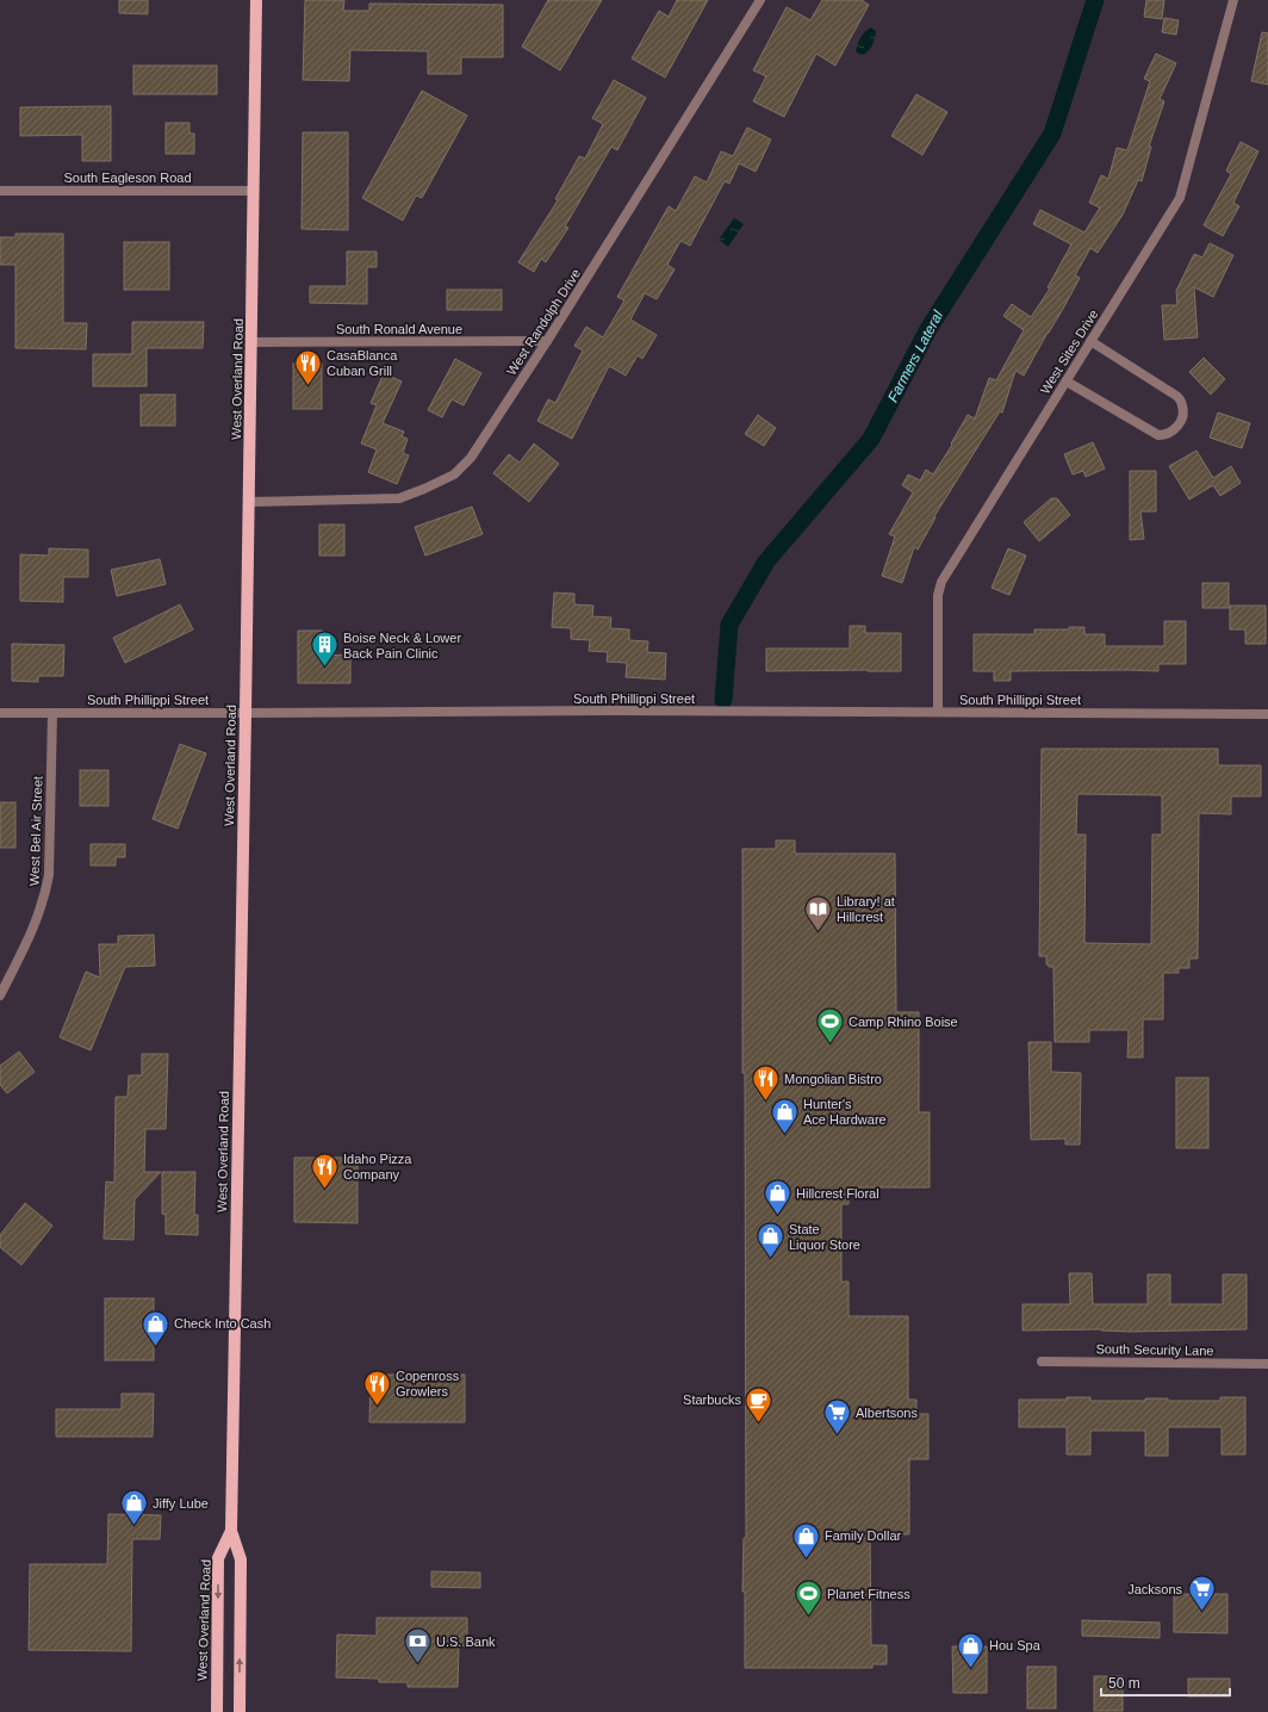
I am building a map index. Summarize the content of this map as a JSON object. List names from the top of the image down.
{
  "streets": {
    "main road": ["West Overland Road"],
    "street": [
      "South Eagleson Road",
      "West Randolph Drive",
      "South Ronald Avenue",
      "West Sites Drive",
      "South Phillippi Street",
      "West Bel Air Street",
      "South Security Lane"
    ]
  },
  "crossings": [
    ["South Eagleson Road", "West Overland Road"],
    ["West Randolph Drive", "South Ronald Avenue"],
    ["West Randolph Drive", "West Overland Road"],
    ["South Ronald Avenue", "West Overland Road"],
    ["West Sites Drive", "South Phillippi Street"],
    ["West Overland Road", "South Phillippi Street"],
    ["South Phillippi Street", "West Bel Air Street"]
  ],
  "water": ["Farmers Lateral"],
  "places": {
    "restaurant": [
      "CasaBlanca Cuban Grill",
      "Mongolian Bistro",
      "Idaho Pizza Company",
      "Copenross Growlers"
    ],
    "building": ["Boise Neck & Lower Back Pain Clinic"],
    "library": ["Library! at Hillcrest"],
    "sports": ["Camp Rhino Boise", "Planet Fitness"],
    "shop": [
      "Hunter's Ace Hardware",
      "Hillcrest Floral",
      "State Liquor Store",
      "Check Into Cash",
      "Jiffy Lube",
      "Family Dollar",
      "Hou Spa"
    ],
    "cafe": ["Starbucks"],
    "supermarket": ["Albertsons", "Jacksons"],
    "bank": ["U.S. Bank"]
  },
  "scale_bar": "50 m"
}
